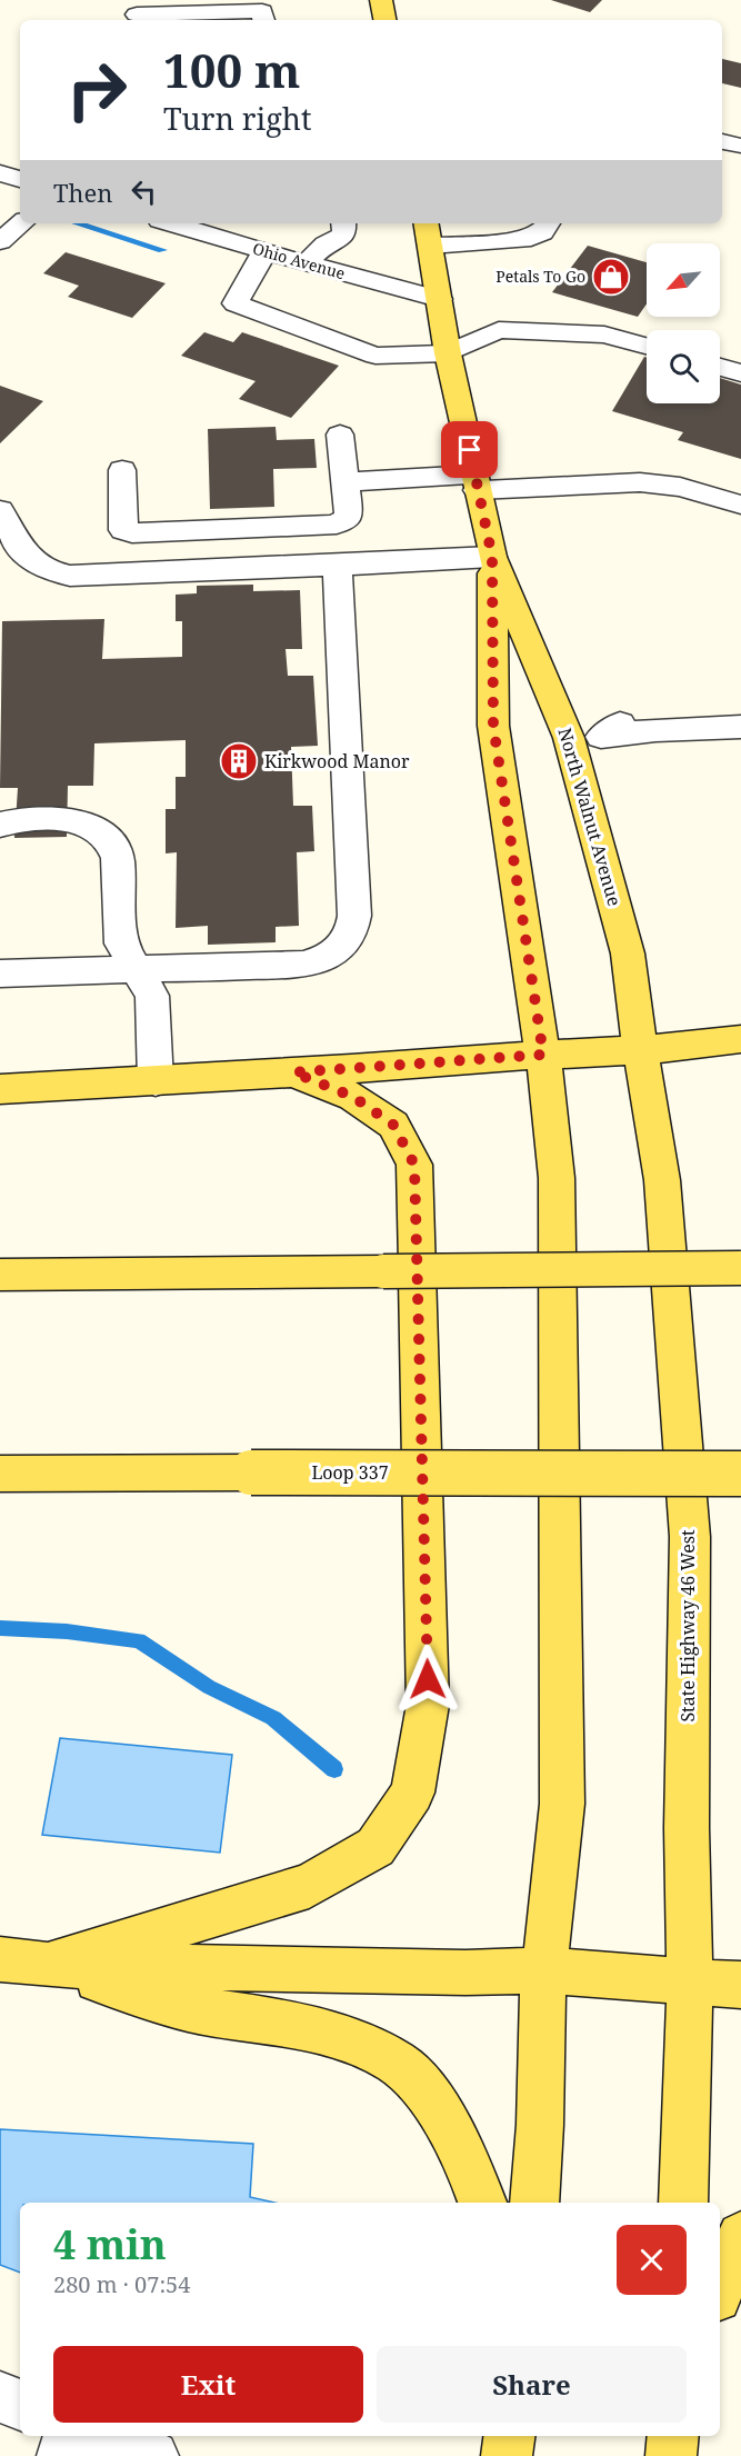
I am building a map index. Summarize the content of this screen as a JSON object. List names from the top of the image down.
{
  "streets": {
    "main road": ["North Walnut Avenue", "Loop 337", "State Highway 46 West"],
    "street": ["Ohio Avenue"]
  },
  "crossings": [
    ["Ohio Avenue", "North Walnut Avenue"],
    ["North Walnut Avenue", "State Highway 46 West"]
  ],
  "places": {
    "shop": ["Petals To Go"],
    "building": ["Kirkwood Manor"]
  },
  "north": "bottom left",
  "page": {
    "turn": ["100 m", "Turn right"],
    "then": "Then",
    "heading": ["4 min", "280 m · 07:54"],
    "buttons": ["Exit", "Share"]
  }
}
